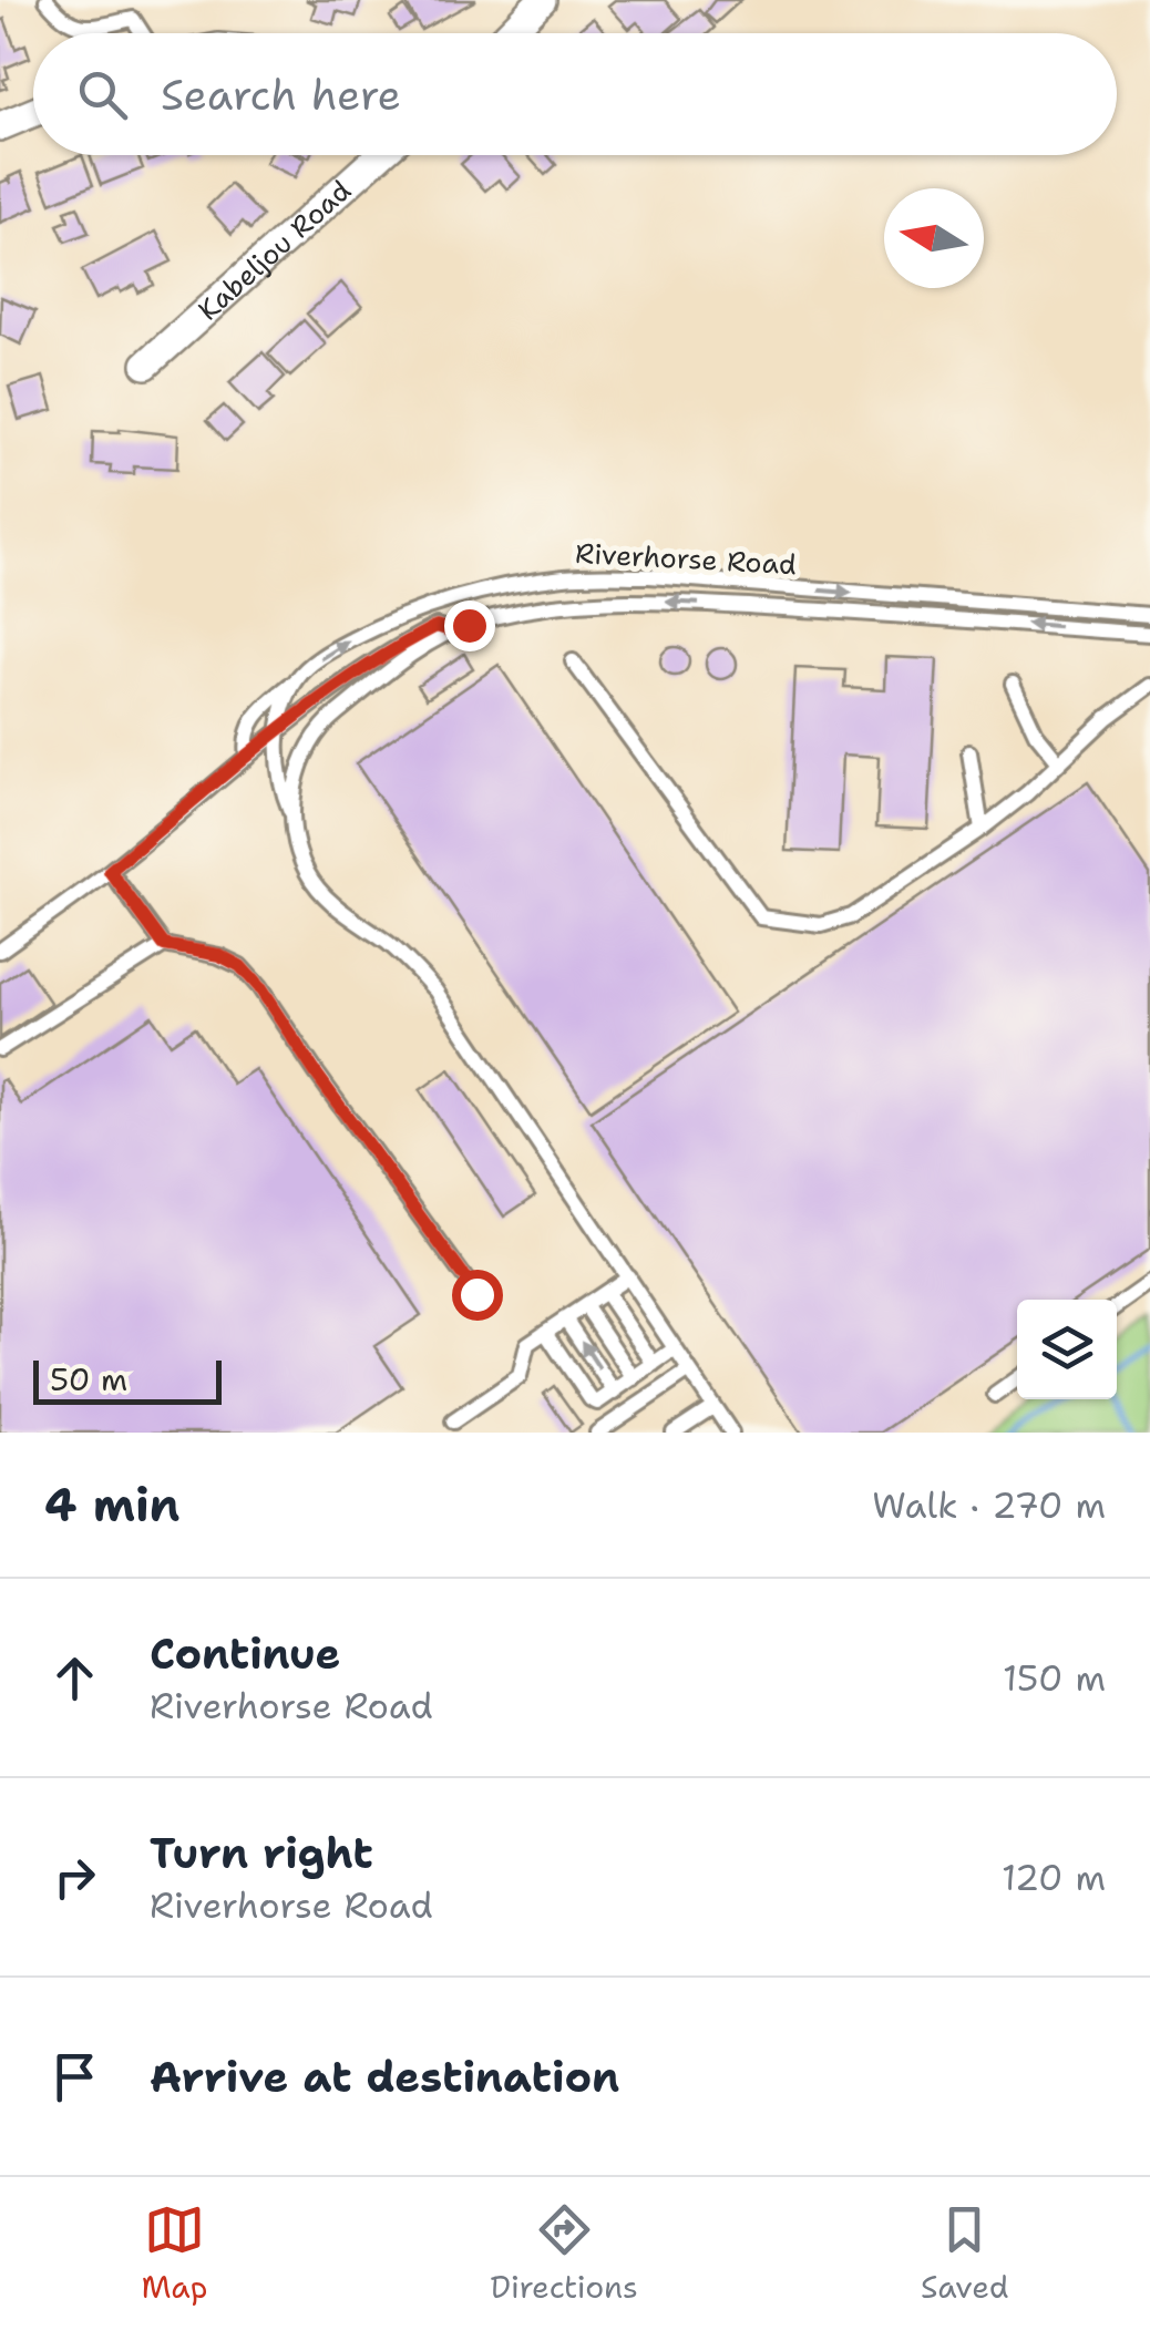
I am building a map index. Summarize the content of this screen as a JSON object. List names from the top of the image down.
{
  "streets": {
    "street": ["Kabeljou Road"],
    "lane": ["Riverhorse Road"]
  },
  "scale_bar": "50 m",
  "north": "left",
  "page": {
    "search": "Search here",
    "scale": "50 m",
    "heading": ["4 min", "Walk · 270 m"],
    "list": [
      ["Continue", "Riverhorse Road", "150 m"],
      ["Turn right", "Riverhorse Road", "120 m"],
      "Arrive at destination"
    ],
    "nav": ["Map", "Directions", "Saved"]
  }
}
